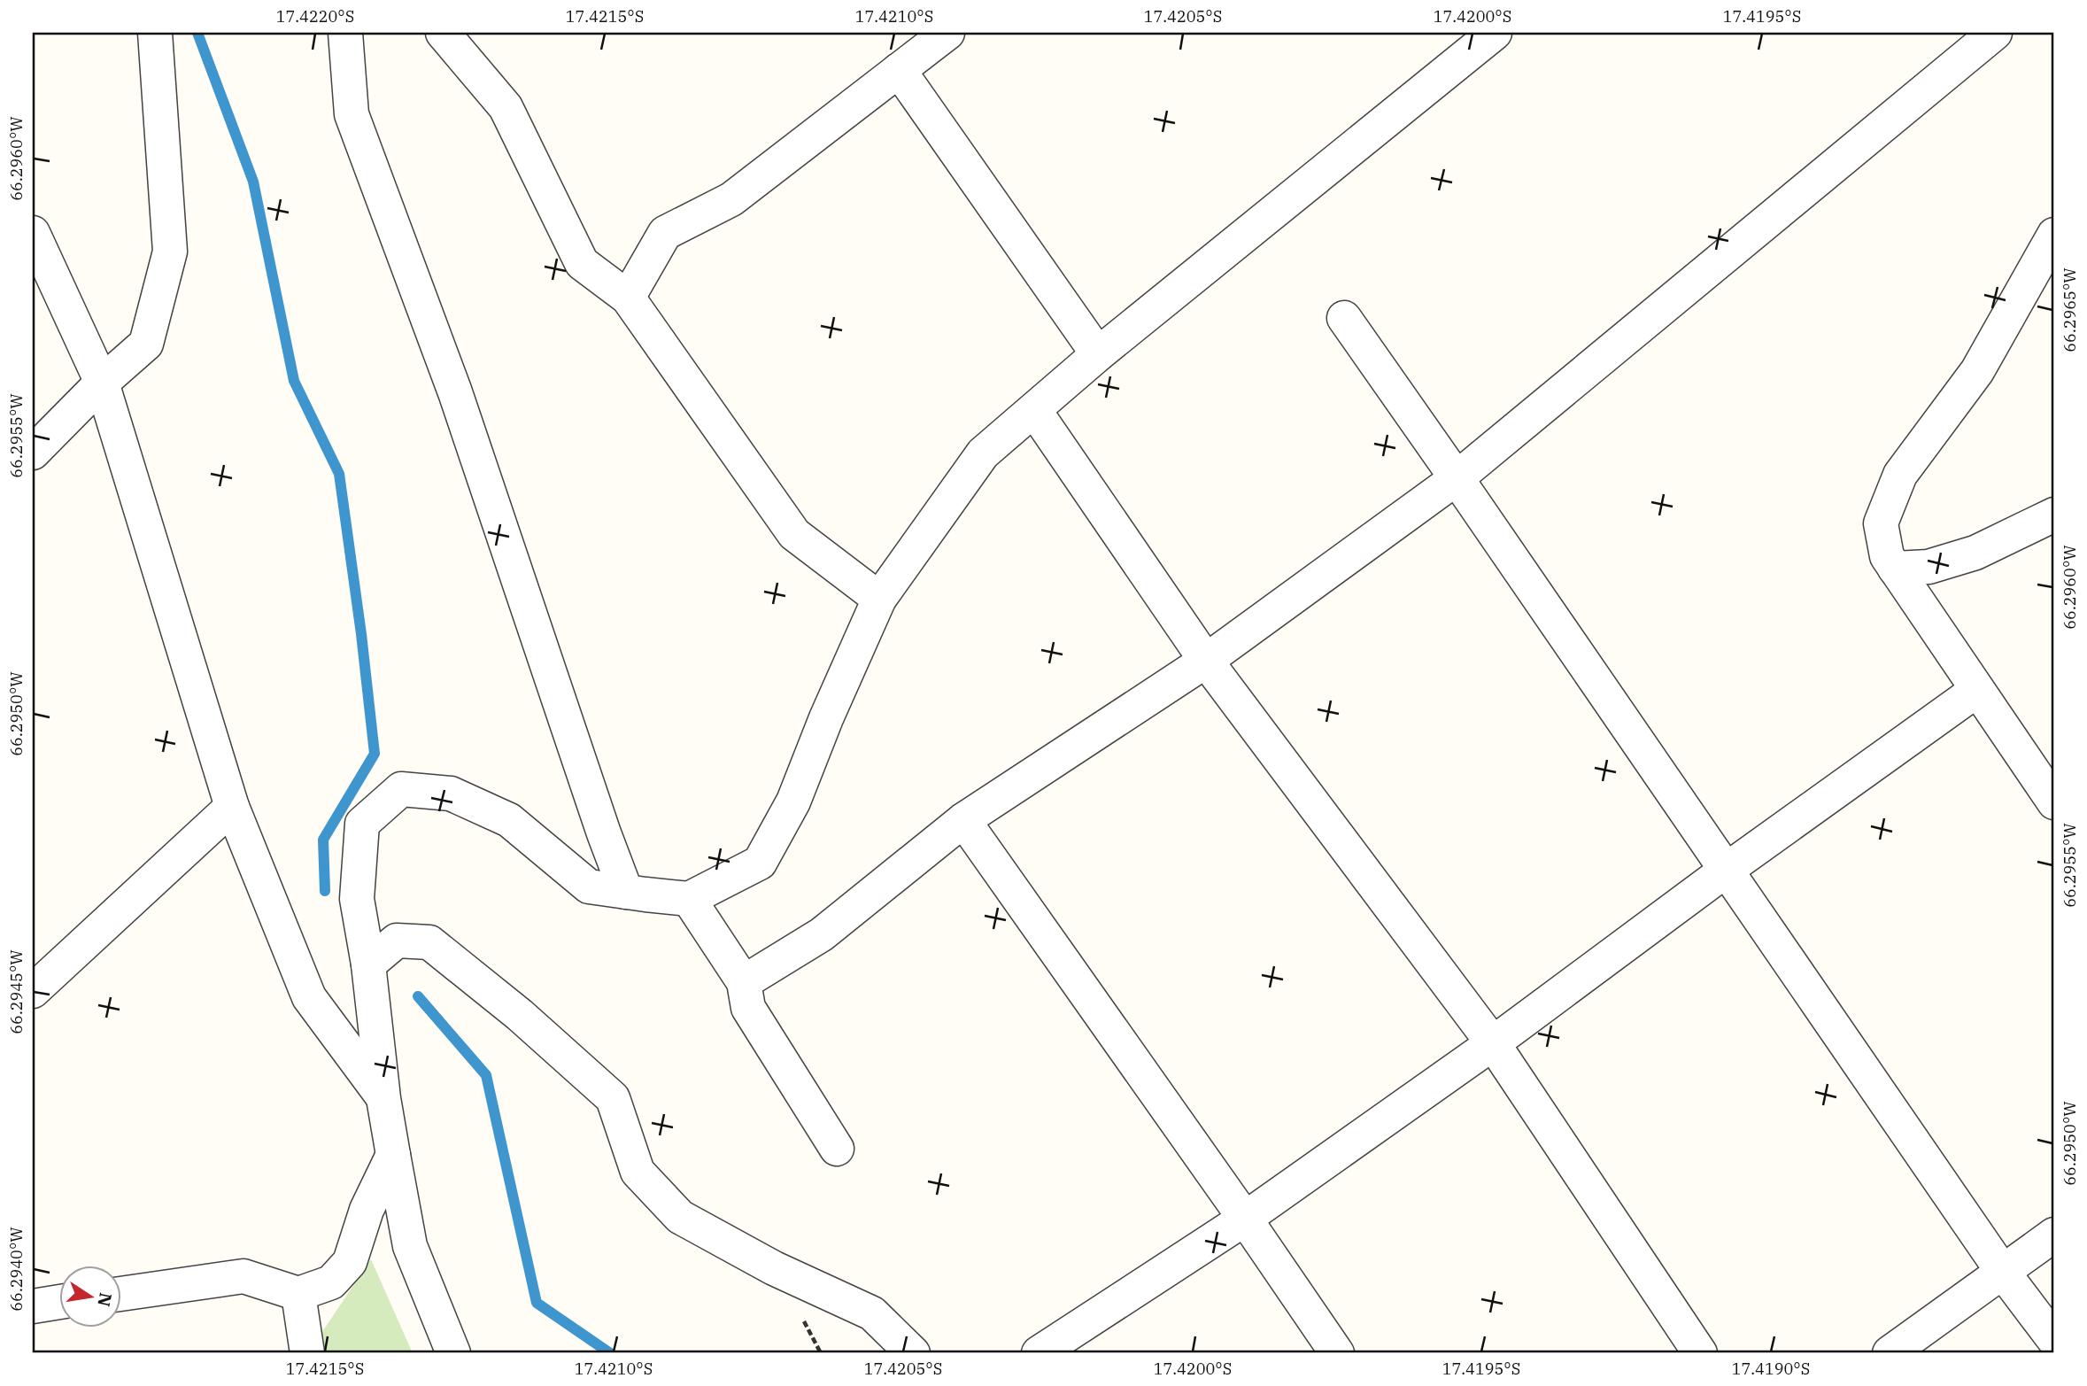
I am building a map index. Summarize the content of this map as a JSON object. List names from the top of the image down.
{
  "north": "right",
  "coordinates": [
    "17.4220°S",
    "17.4215°S",
    "17.4210°S",
    "17.4205°S",
    "17.4200°S",
    "17.4195°S",
    "66.2960°W",
    "66.2965°W",
    "66.2955°W",
    "66.2950°W",
    "66.2945°W",
    "66.2940°W",
    "17.4190°S"
  ]
}
